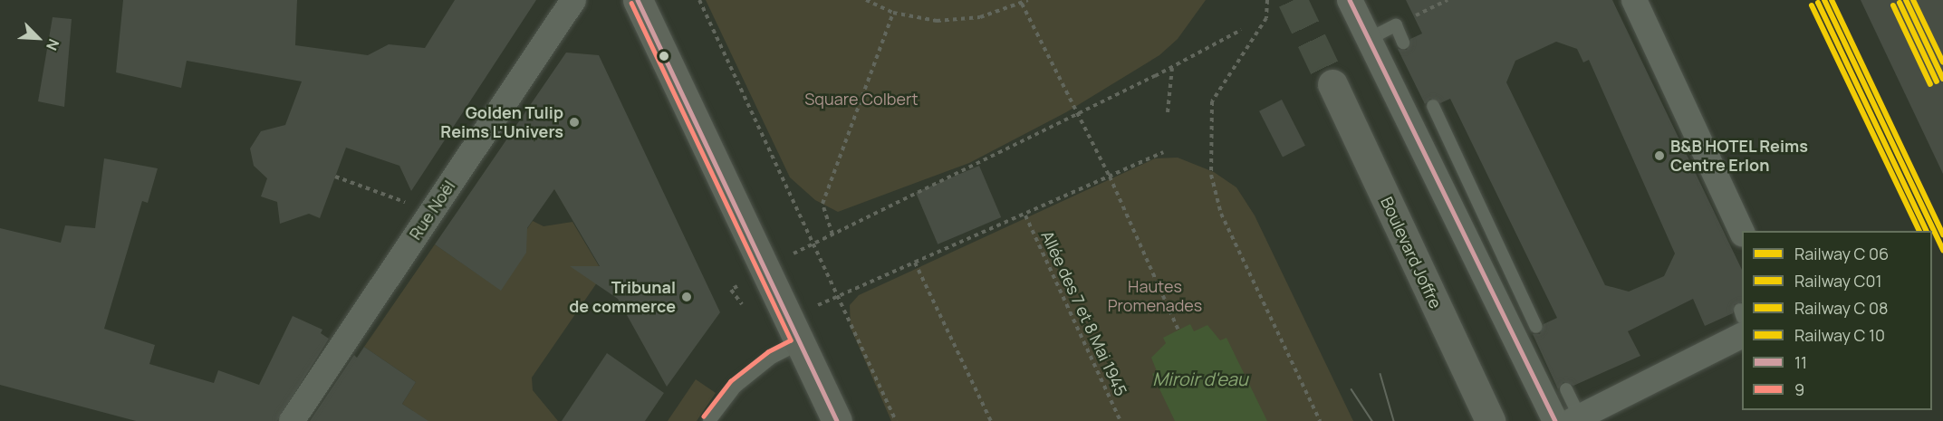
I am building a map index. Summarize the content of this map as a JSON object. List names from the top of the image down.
{
  "streets": {
    "main road": ["Boulevard Joffre"],
    "street": ["Rue Noël"],
    "path": ["Allée des 7 et 8 Mai 1945"]
  },
  "water": ["Miroir d'eau"],
  "parks": ["Square Colbert", "Hautes Promenades"],
  "places": ["Golden Tulip Reims L'Univers", "B&B HOTEL Reims Centre Erlon", "Tribunal de commerce"],
  "lines": ["transit line 11", "rail line C01", "transit line 9"],
  "legend": [
    "Railway C 06",
    "Railway C01",
    "Railway C 08",
    "Railway C 10",
    "11",
    "9"
  ],
  "north": "bottom right"
}
